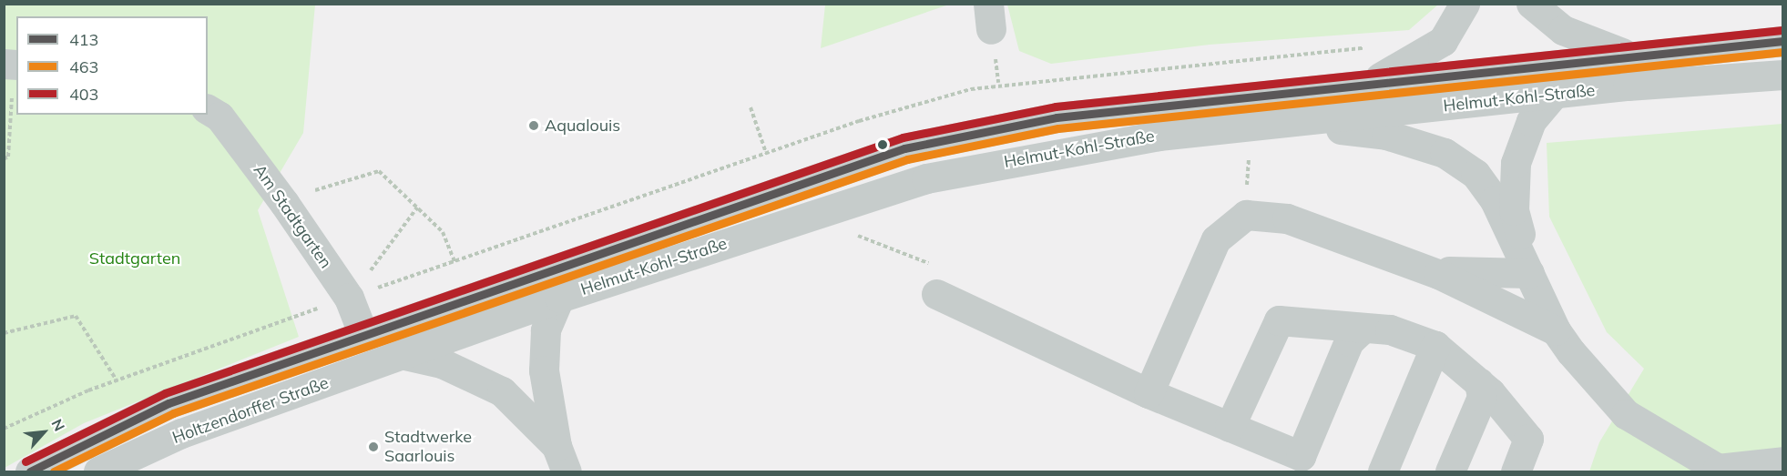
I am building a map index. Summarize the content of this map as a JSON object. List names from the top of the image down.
{
  "streets": {
    "street": ["Helmut-Kohl-Straße", "Am Stadtgarten", "Holtzendorffer Straße"]
  },
  "crossings": [
    ["Helmut-Kohl-Straße", "Holtzendorffer Straße"],
    ["Am Stadtgarten", "Holtzendorffer Straße"]
  ],
  "parks": ["Stadtgarten"],
  "places": ["Aqualouis", "Stadtwerke Saarlouis"],
  "lines": ["transit line 403", "transit line 413", "transit line 463"],
  "legend": ["413", "463", "403"],
  "north": "top right"
}
